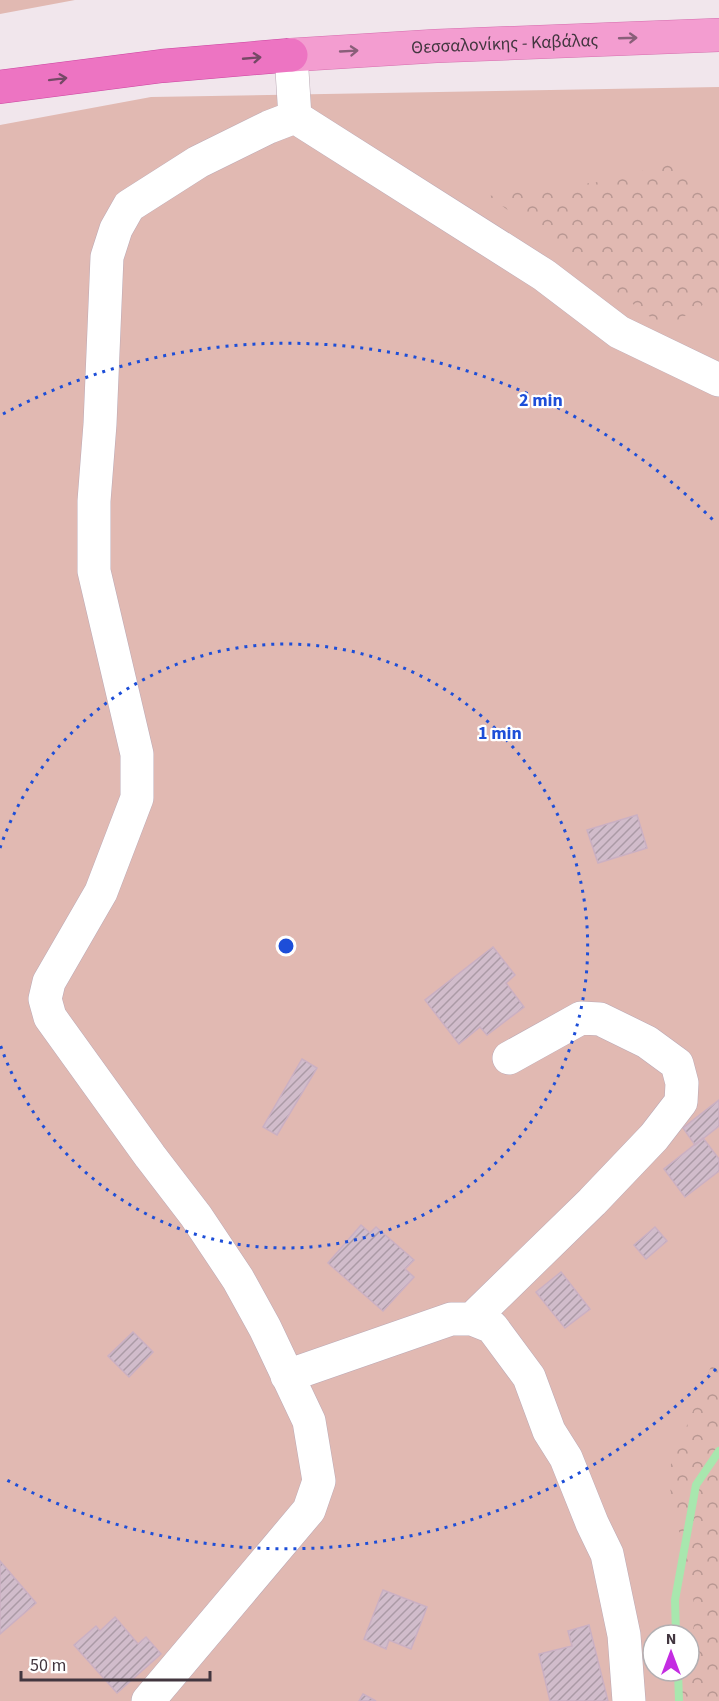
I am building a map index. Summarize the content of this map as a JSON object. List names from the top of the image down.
{
  "streets": {
    "main road": ["Θεσσαλονίκης - Καβάλας"]
  },
  "one_way": ["Θεσσαλονίκης - Καβάλας"],
  "scale_bar": "50 m",
  "north": "top",
  "rings": ["2 min", "1 min"]
}
